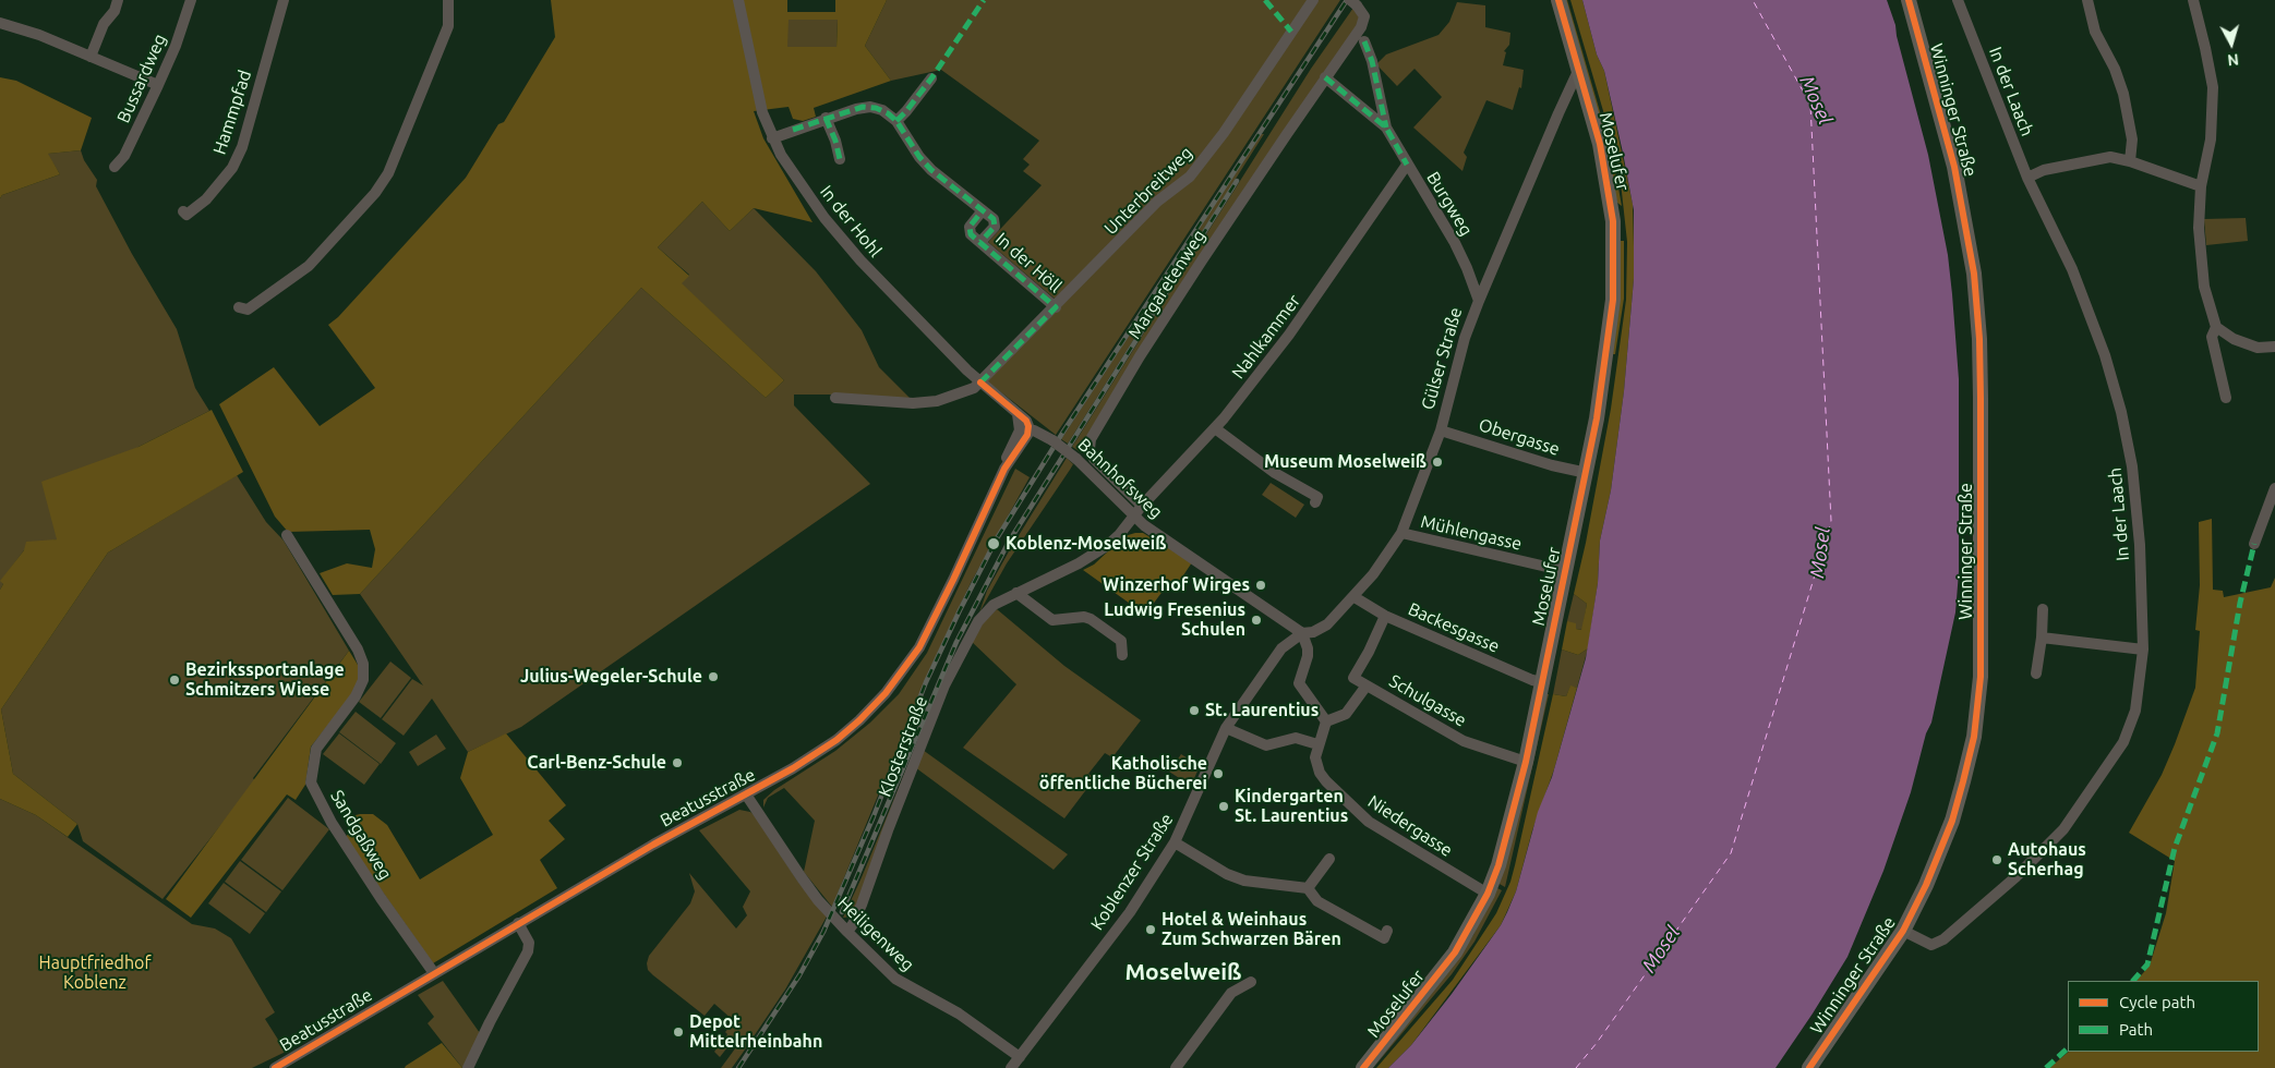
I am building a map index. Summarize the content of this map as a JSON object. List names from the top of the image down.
{
  "streets": {
    "main road": ["Winninger Straße", "Moselufer"],
    "street": [
      "Bussardweg",
      "In der Laach",
      "Hammpfad",
      "Unterbreitweg",
      "Burgweg",
      "In der Hohl",
      "In der Höll",
      "Margaretenweg",
      "Nahlkammer",
      "Gülser Straße",
      "Obergasse",
      "Bahnhofsweg",
      "Mühlengasse",
      "Backesgasse",
      "Schulgasse",
      "Klosterstraße",
      "Beatusstraße",
      "Niedergasse",
      "Sandgaßweg",
      "Koblenzer Straße",
      "Heiligenweg"
    ]
  },
  "crossings": [
    ["In der Laach", "Winninger Straße"],
    ["Moselufer", "Gülser Straße"],
    ["Moselufer", "Obergasse"],
    ["Moselufer", "Mühlengasse"],
    ["Moselufer", "Backesgasse"],
    ["Moselufer", "Schulgasse"],
    ["Moselufer", "Niedergasse"],
    ["Unterbreitweg", "In der Hohl"],
    ["Unterbreitweg", "In der Höll"],
    ["Burgweg", "Margaretenweg"],
    ["Burgweg", "Nahlkammer"],
    ["Burgweg", "Gülser Straße"],
    ["In der Hohl", "Bahnhofsweg"],
    ["In der Hohl", "Beatusstraße"],
    ["Margaretenweg", "Nahlkammer"],
    ["Nahlkammer", "Bahnhofsweg"],
    ["Nahlkammer", "Klosterstraße"],
    ["Gülser Straße", "Obergasse"],
    ["Gülser Straße", "Bahnhofsweg"],
    ["Gülser Straße", "Mühlengasse"],
    ["Gülser Straße", "Backesgasse"],
    ["Gülser Straße", "Koblenzer Straße"],
    ["Bahnhofsweg", "Klosterstraße"],
    ["Bahnhofsweg", "Beatusstraße"],
    ["Bahnhofsweg", "Koblenzer Straße"],
    ["Klosterstraße", "Heiligenweg"],
    ["Beatusstraße", "Sandgaßweg"],
    ["Beatusstraße", "Heiligenweg"],
    ["Koblenzer Straße", "Heiligenweg"]
  ],
  "districts": ["Moselweiß"],
  "water": ["Mosel"],
  "parks": ["Hauptfriedhof Koblenz"],
  "places": [
    "Museum Moselweiß",
    "Koblenz-Moselweiß",
    "Winzerhof Wirges",
    "Ludwig Fresenius Schulen",
    "Julius-Wegeler-Schule",
    "Bezirkssportanlage Schmitzers Wiese",
    "St. Laurentius",
    "Carl-Benz-Schule",
    "Katholische öffentliche Bücherei",
    "Kindergarten St. Laurentius",
    "Autohaus Scherhag",
    "Hotel & Weinhaus Zum Schwarzen Bären",
    "Depot Mittelrheinbahn"
  ],
  "legend": ["Cycle path", "Path"],
  "north": "bottom"
}
